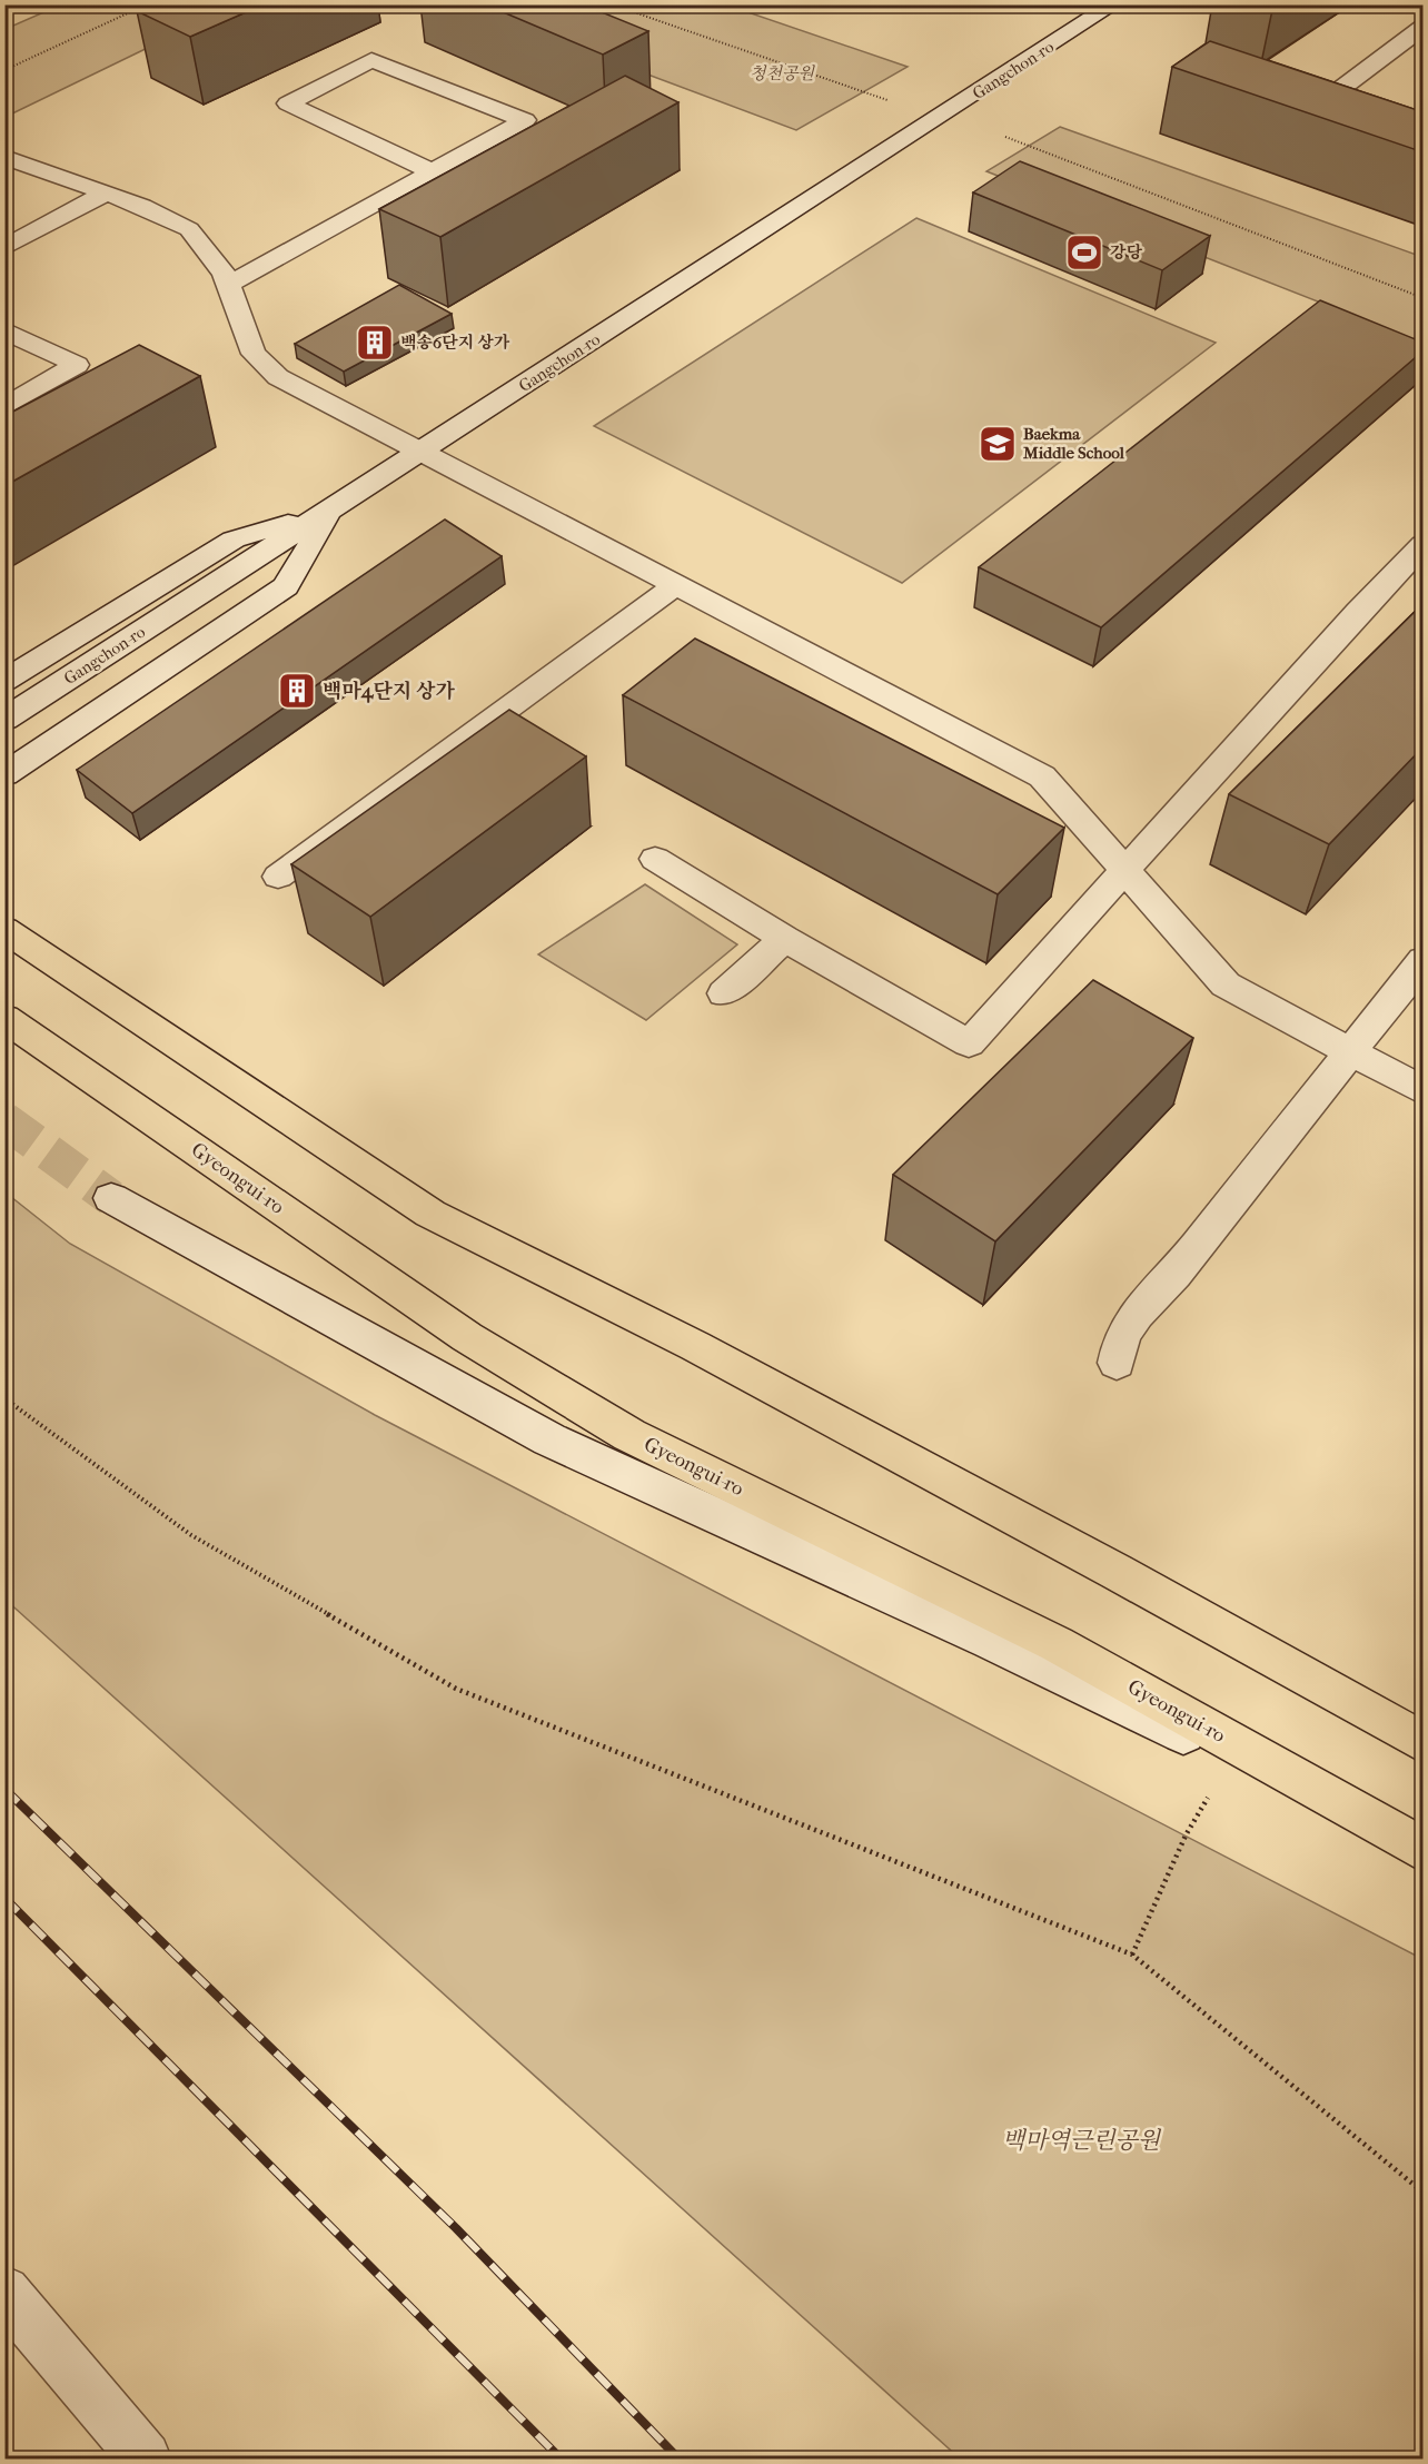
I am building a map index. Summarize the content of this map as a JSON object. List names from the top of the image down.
{
  "streets": {
    "main road": ["Gangchon-ro", "Gyeongui-ro"]
  },
  "parks": ["청천공원", "백마역근린공원"],
  "places": {
    "sports": ["강당"],
    "building": ["백송6단지 상가", "백마4단지 상가"],
    "school or university": ["Baekma Middle School"]
  }
}
